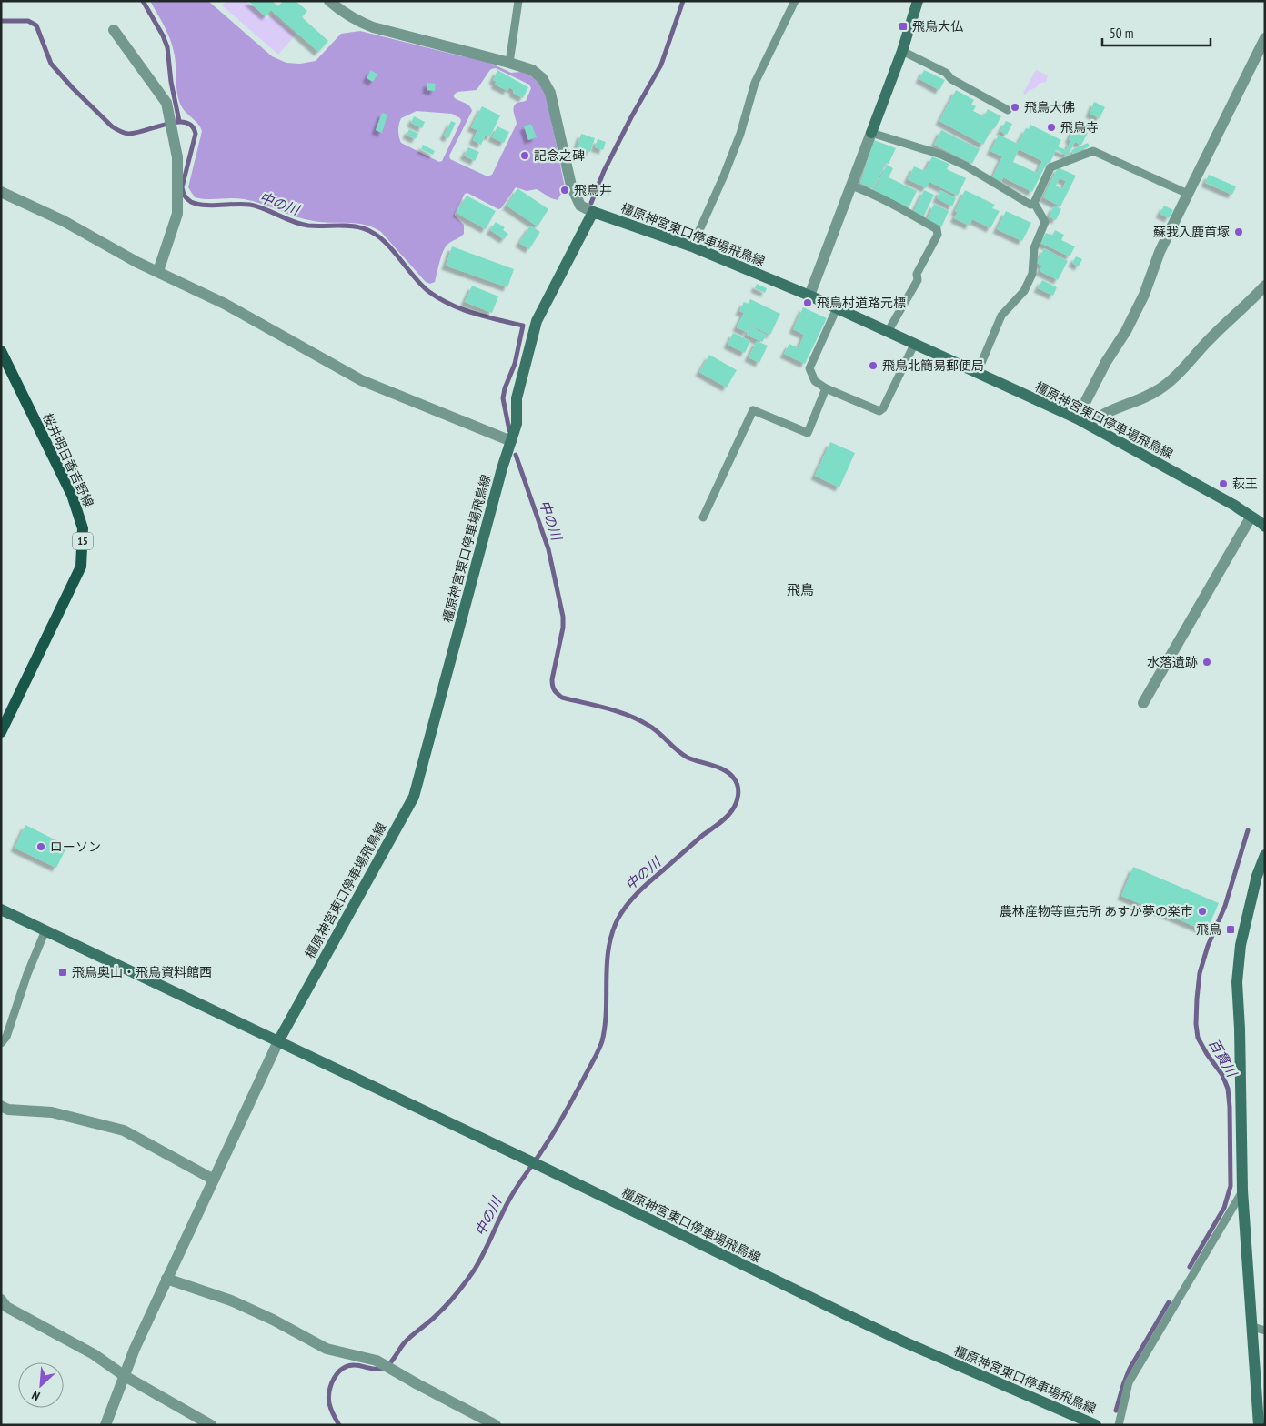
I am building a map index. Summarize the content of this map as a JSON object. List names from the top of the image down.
{
  "streets": {
    "main road": ["橿原神宮東口停車場飛鳥線", "桜井明日香吉野線", "15"]
  },
  "districts": ["飛鳥"],
  "water": ["中の川", "百貫川"],
  "places": {
    "transit": ["飛鳥大仏", "飛鳥", "飛鳥奥山・飛鳥資料館西"],
    "other": [
      "飛鳥大佛",
      "飛鳥寺",
      "記念之碑",
      "飛鳥井",
      "蘇我入鹿首塚",
      "飛鳥村道路元標",
      "飛鳥北簡易郵便局",
      "萩王",
      "水落遺跡",
      "ローソン",
      "農林産物等直売所 あすか夢の楽市"
    ]
  },
  "scale_bar": "50 m",
  "north": "bottom left"
}
